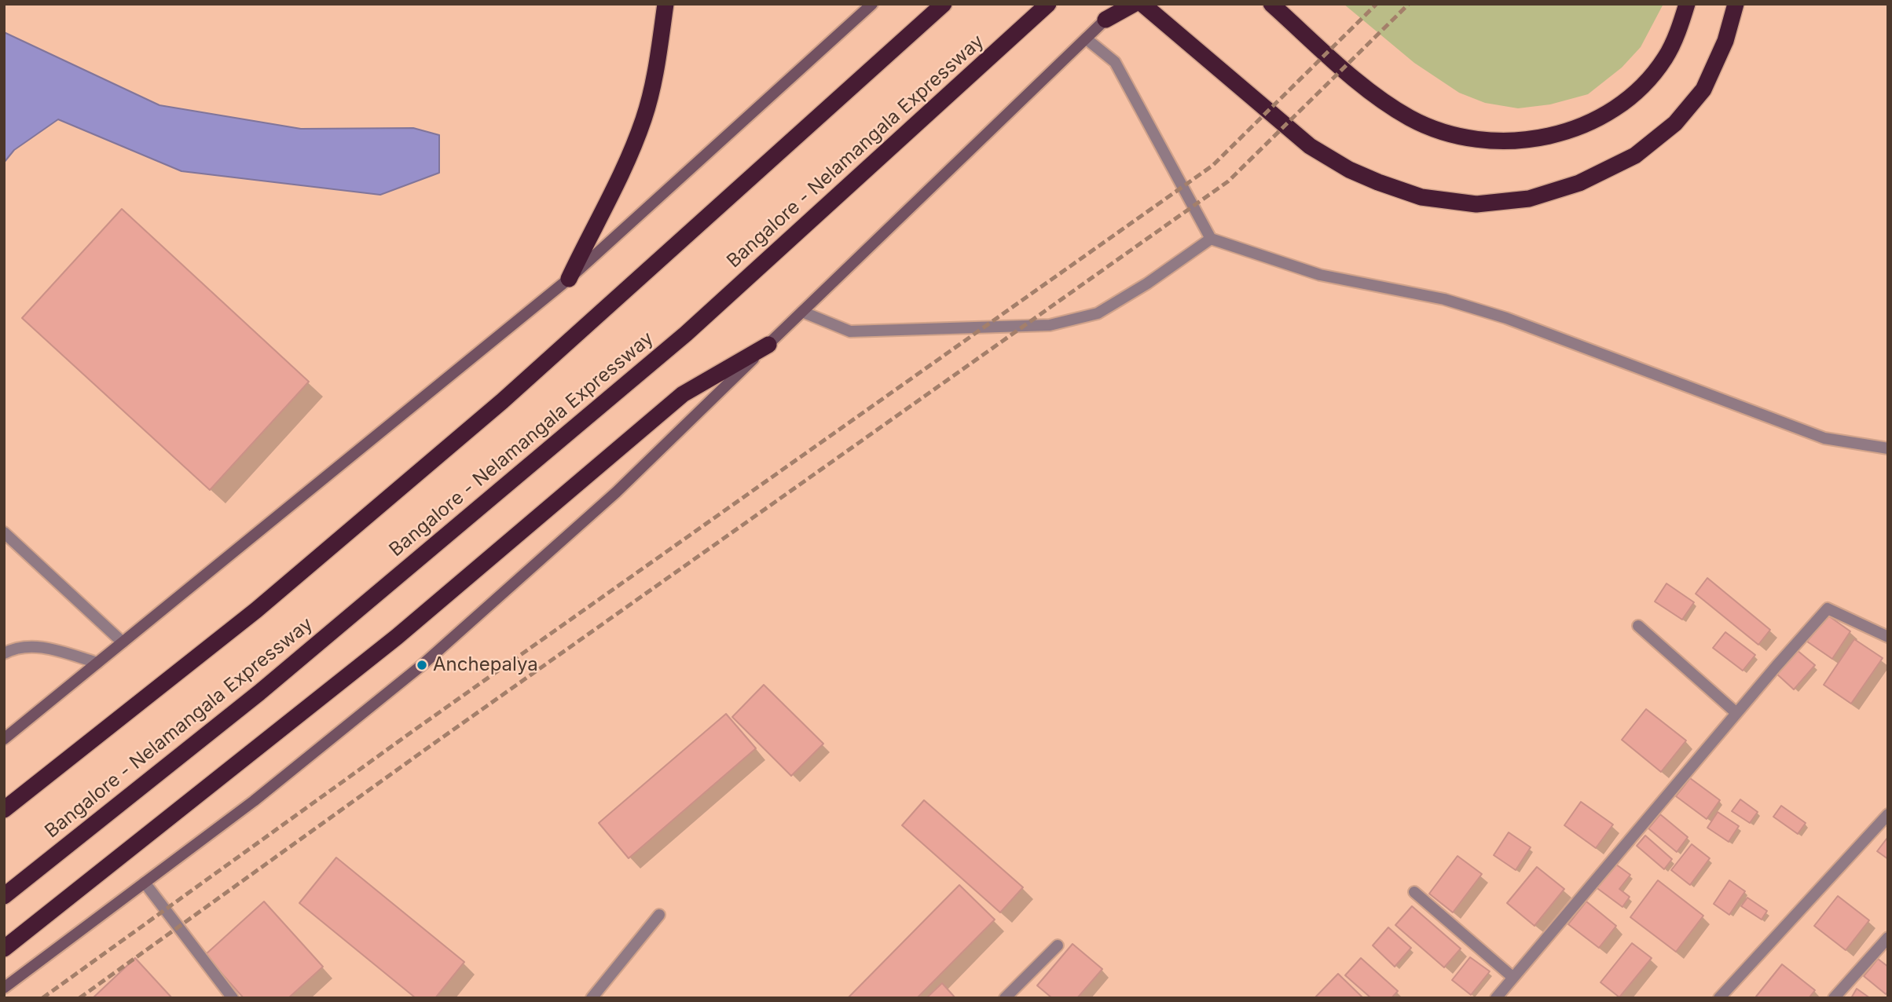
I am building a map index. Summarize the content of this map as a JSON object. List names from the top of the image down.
{
  "streets": {
    "highway": ["Bangalore - Nelamangala Expressway"]
  },
  "places": ["Anchepalya"]
}
